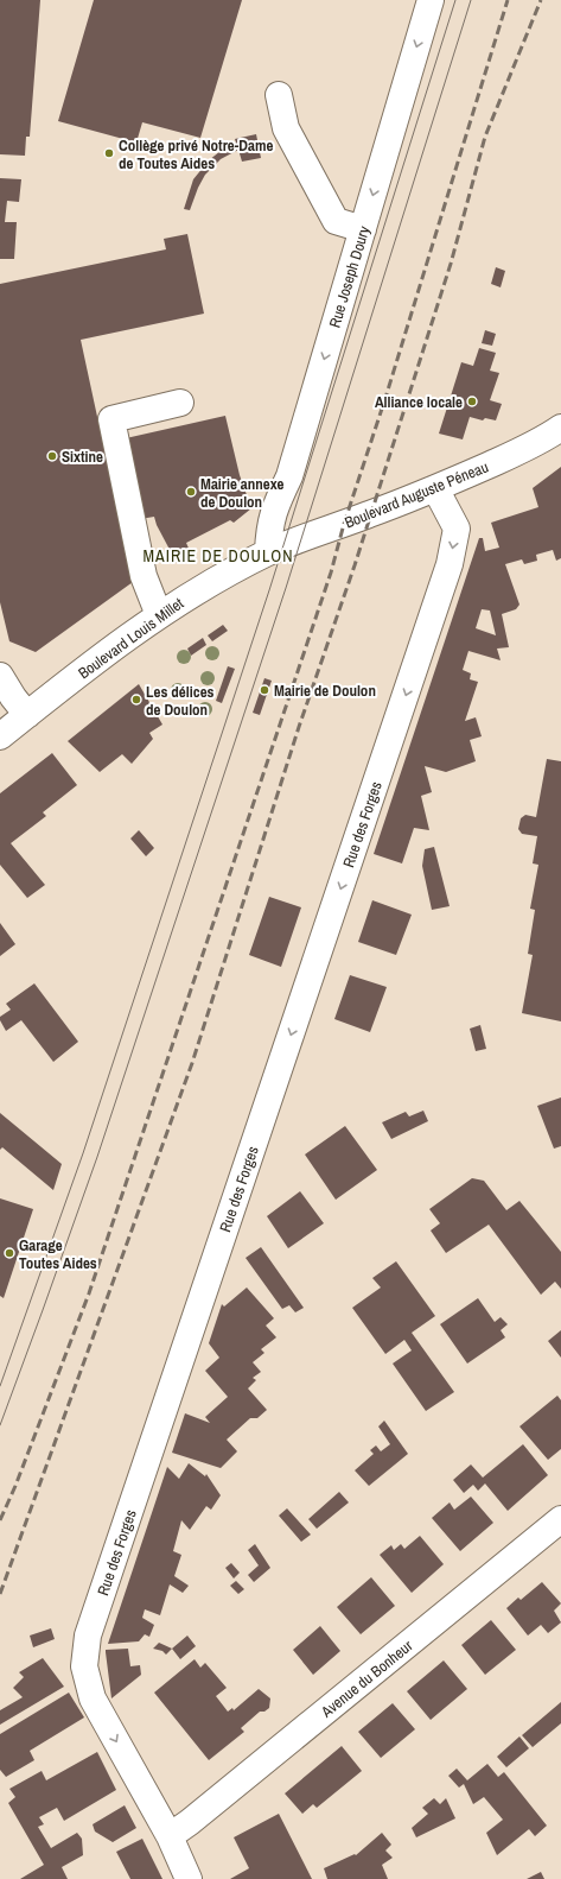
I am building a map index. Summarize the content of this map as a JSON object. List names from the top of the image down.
{
  "streets": {
    "street": [
      "Rue Joseph Doury",
      "Boulevard Auguste Péneau",
      "Boulevard Louis Millet",
      "Rue des Forges",
      "Avenue du Bonheur"
    ]
  },
  "crossings": [
    ["Rue Joseph Doury", "Boulevard Auguste Péneau"],
    ["Rue Joseph Doury", "Boulevard Louis Millet"],
    ["Boulevard Auguste Péneau", "Boulevard Louis Millet"],
    ["Boulevard Auguste Péneau", "Rue des Forges"],
    ["Rue des Forges", "Avenue du Bonheur"]
  ],
  "one_way": ["Rue Joseph Doury", "Rue des Forges"],
  "districts": ["MAIRIE DE DOULON"],
  "places": [
    "Collège privé Notre-Dame de Toutes Aides",
    "Alliance locale",
    "Sixtine",
    "Mairie annexe de Doulon",
    "Mairie de Doulon",
    "Les délices de Doulon",
    "Garage Toutes Aides"
  ]
}
